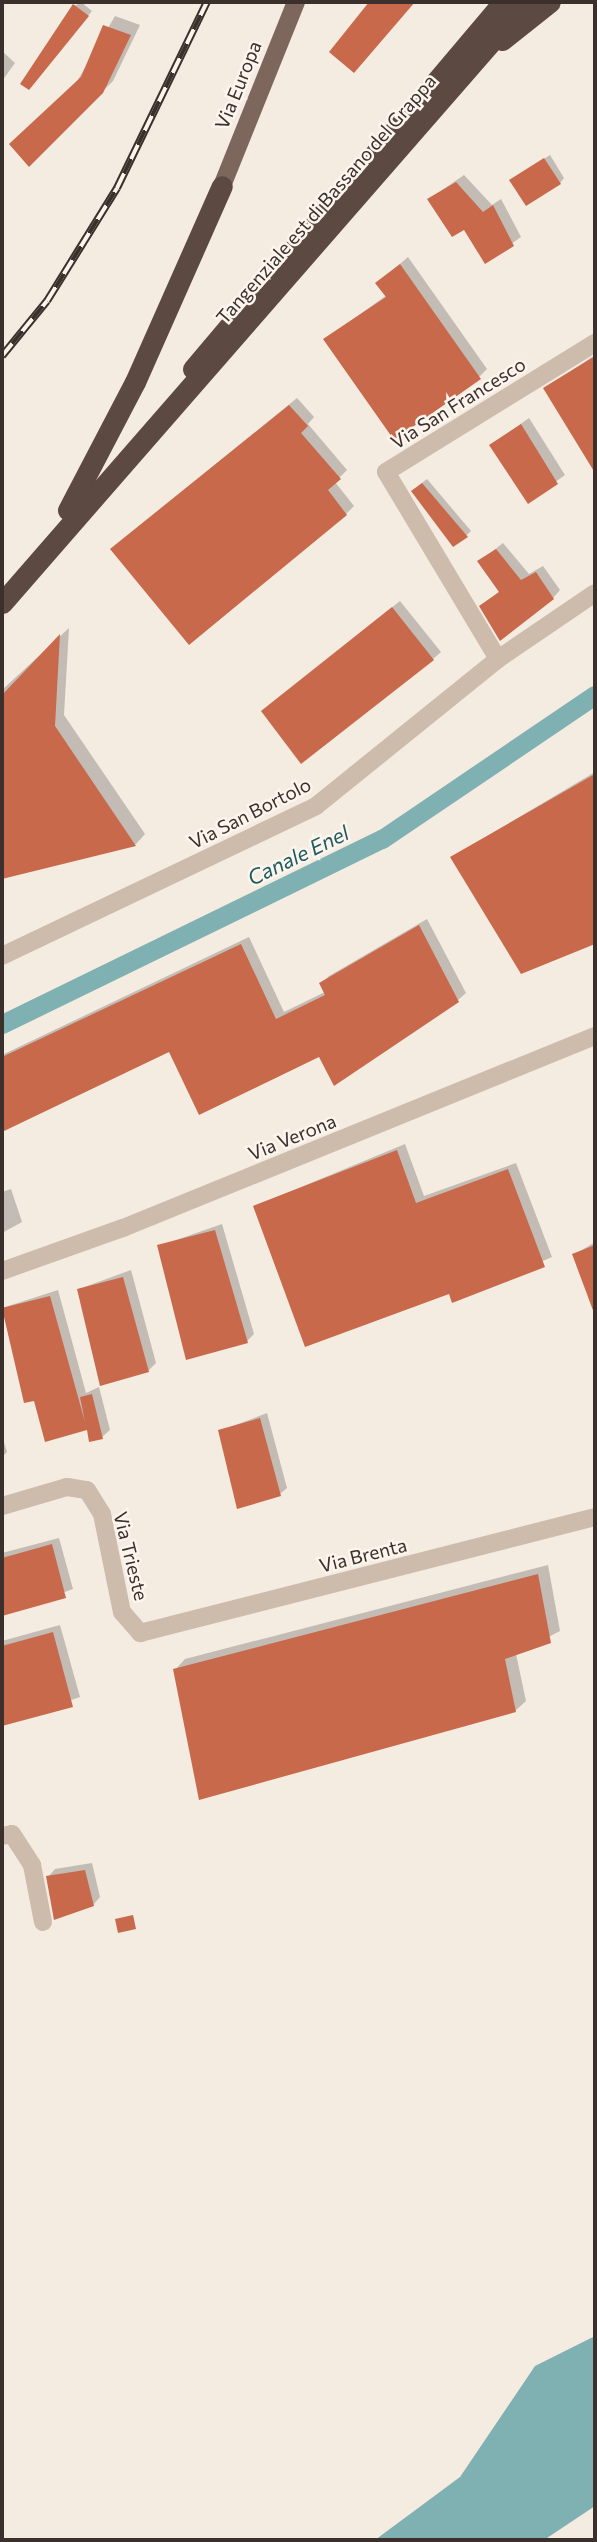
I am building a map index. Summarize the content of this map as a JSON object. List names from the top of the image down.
{
  "streets": {
    "highway": ["Tangenziale est di Bassano del Grappa"],
    "main road": ["Via Europa"],
    "street": [
      "Via San Francesco",
      "Via San Bortolo",
      "Via Verona",
      "Via Brenta",
      "Via Trieste"
    ]
  },
  "crossings": [
    ["Via San Francesco", "Via San Bortolo"],
    ["Via Brenta", "Via Trieste"]
  ],
  "water": ["Canale Enel"]
}
